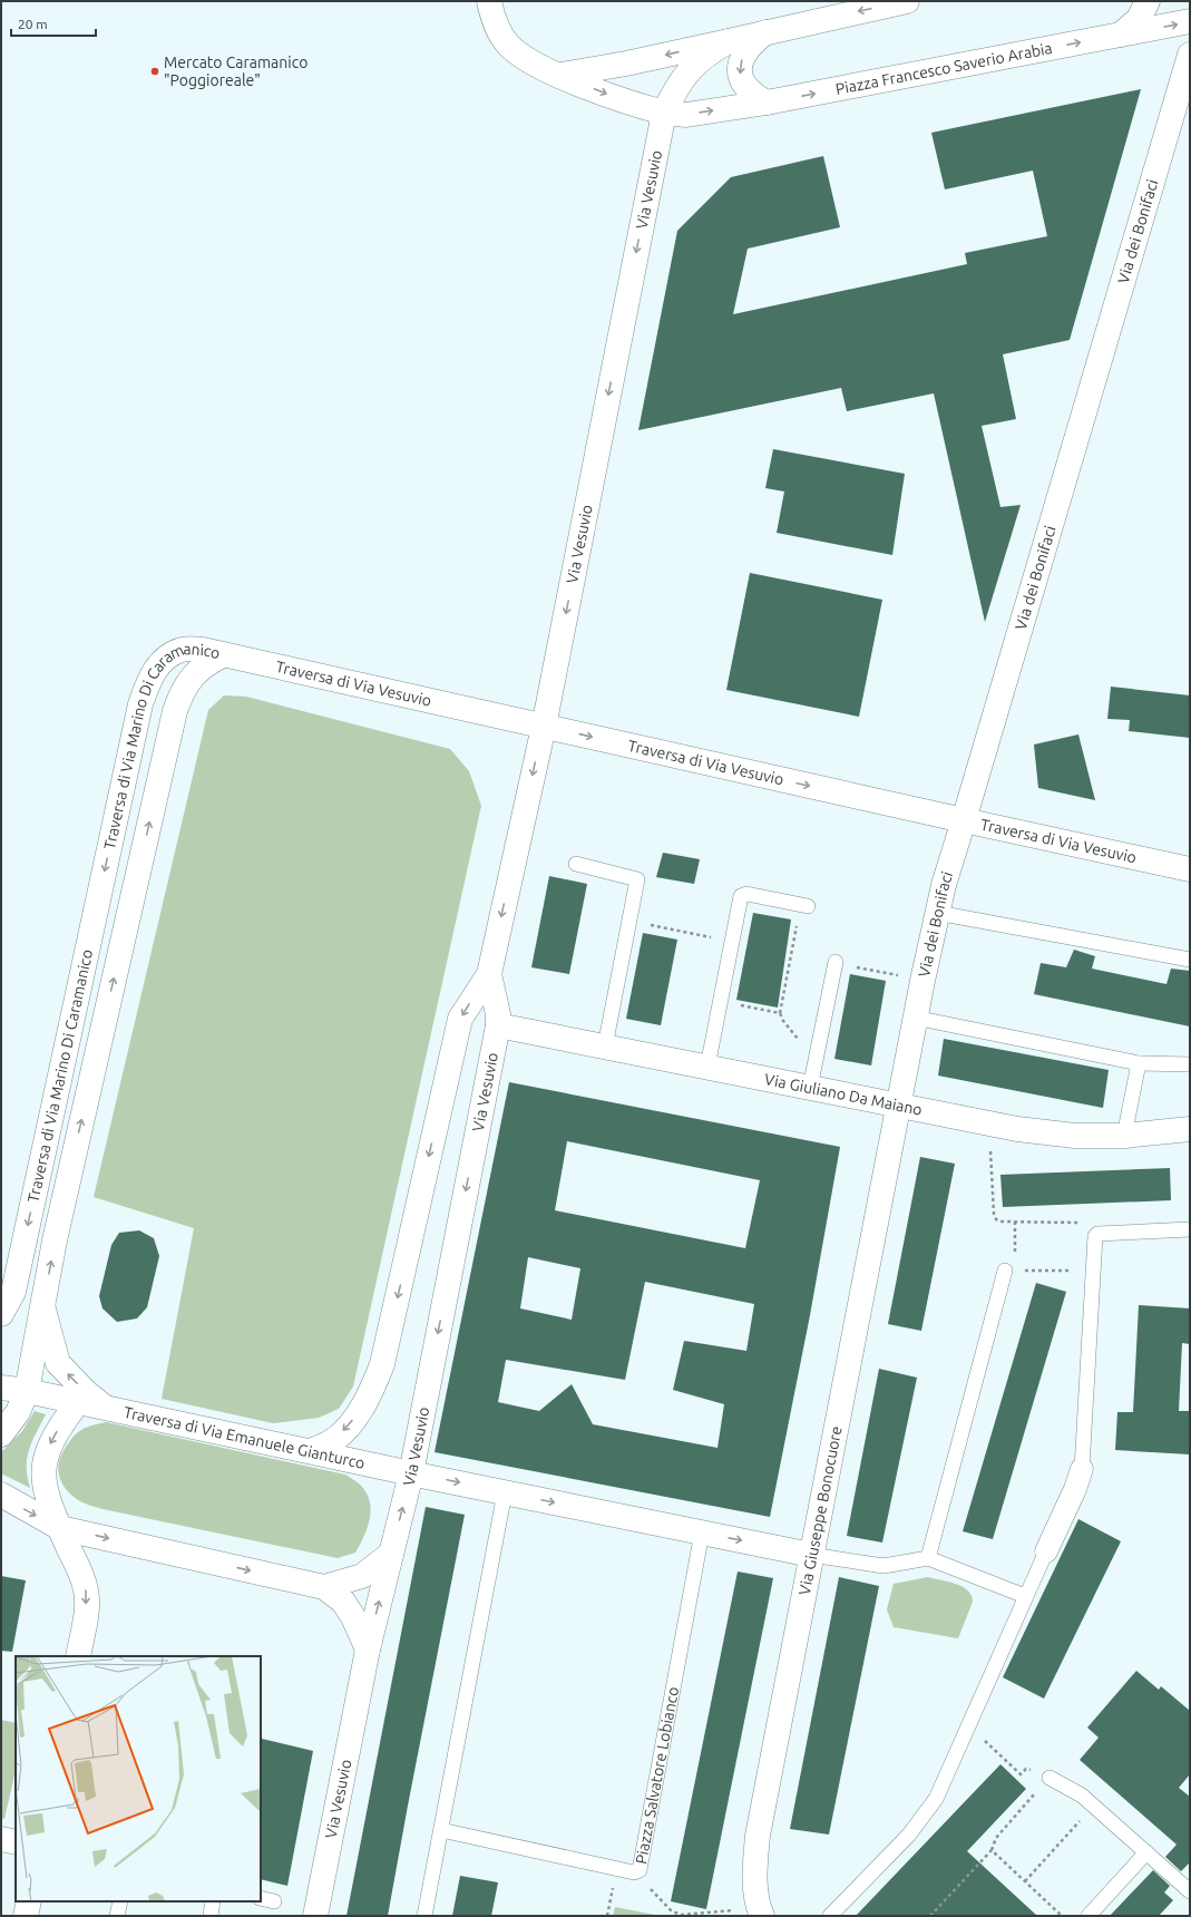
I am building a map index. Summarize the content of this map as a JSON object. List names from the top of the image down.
{
  "streets": {
    "street": [
      "Piazza Francesco Saverio Arabia",
      "Via Vesuvio",
      "Via dei Bonifaci",
      "Traversa di Via Vesuvio",
      "Traversa di Via Marino Di Caramanico",
      "Via Giuliano Da Maiano",
      "Traversa di Via Emanuele Gianturco",
      "Via Giuseppe Bonocuore"
    ],
    "lane": ["Piazza Salvatore Lobianco"]
  },
  "crossings": [
    ["Piazza Francesco Saverio Arabia", "Via Vesuvio"],
    ["Via Vesuvio", "Traversa di Via Vesuvio"],
    ["Via Vesuvio", "Via Giuliano Da Maiano"],
    ["Via Vesuvio", "Traversa di Via Emanuele Gianturco"],
    ["Via dei Bonifaci", "Traversa di Via Vesuvio"],
    ["Via dei Bonifaci", "Via Giuliano Da Maiano"],
    ["Via dei Bonifaci", "Via Giuseppe Bonocuore"],
    ["Traversa di Via Vesuvio", "Traversa di Via Marino Di Caramanico"],
    ["Traversa di Via Marino Di Caramanico", "Traversa di Via Emanuele Gianturco"],
    ["Via Giuliano Da Maiano", "Via Giuseppe Bonocuore"]
  ],
  "one_way": ["Via Vesuvio", "Traversa di Via Vesuvio"],
  "places": ["Mercato Caramanico \"Poggioreale\""],
  "scale_bar": "20 m"
}
